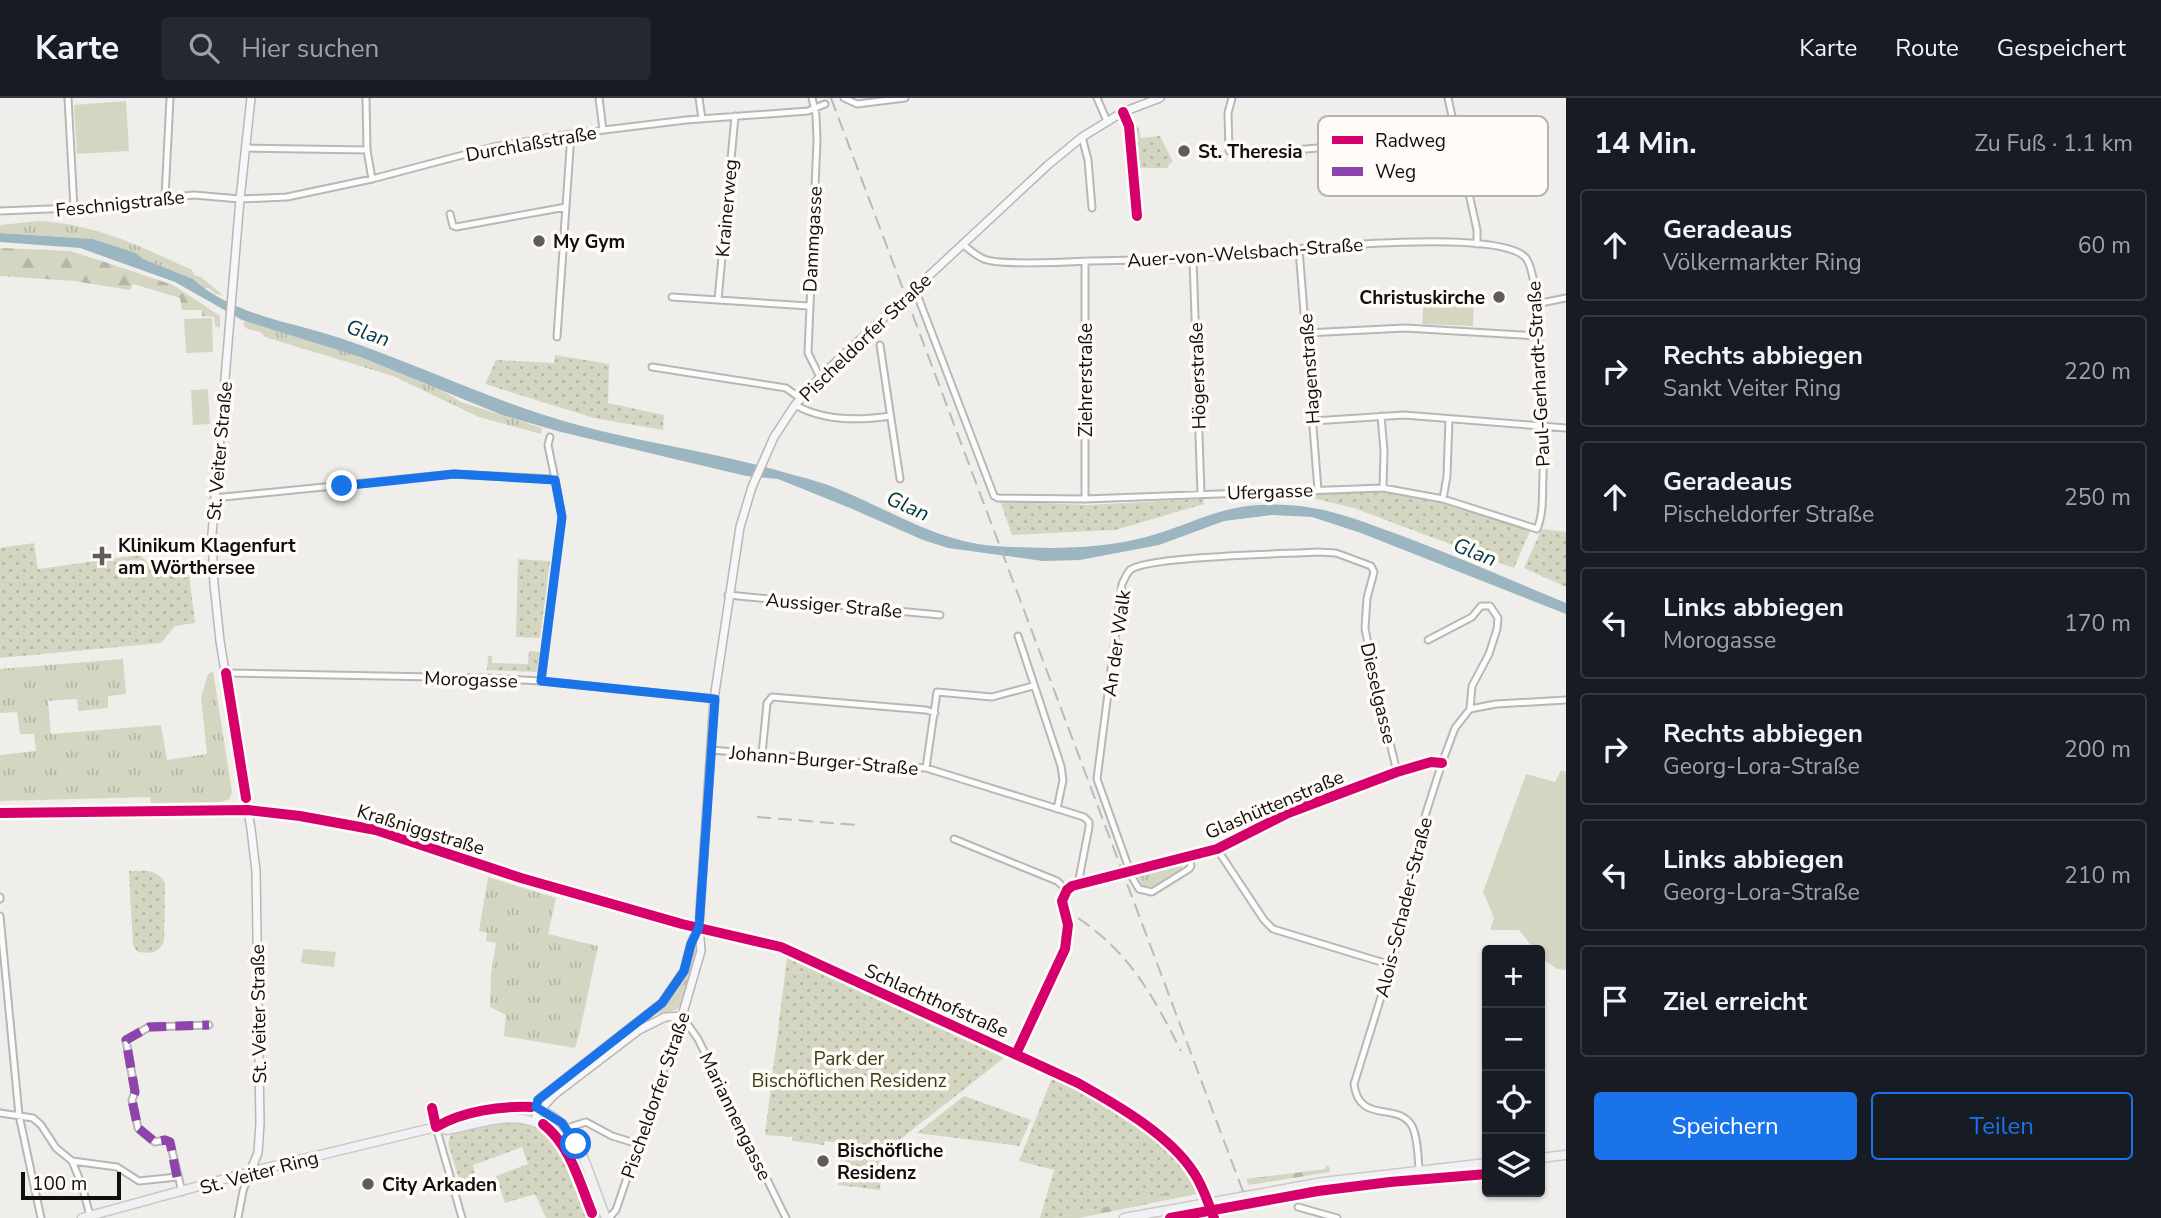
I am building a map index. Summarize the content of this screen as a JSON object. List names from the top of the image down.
{
  "streets": {
    "main road": [
      "Pischeldorfer Straße",
      "St. Veiter Straße",
      "Kraßniggstraße",
      "Schlachthofstraße",
      "St. Veiter Ring"
    ],
    "street": [
      "Durchlaßstraße",
      "Feschnigstraße",
      "Krainerweg",
      "Dammgasse",
      "Auer-von-Welsbach-Straße",
      "Hagenstraße",
      "Paul-Gerhardt-Straße",
      "Högerstraße",
      "Ziehrerstraße",
      "Ufergasse",
      "Aussiger Straße",
      "An der Walk",
      "Morogasse",
      "Dieselgasse",
      "Johann-Burger-Straße",
      "Glashüttenstraße",
      "Alois-Schader-Straße",
      "Mariannengasse"
    ]
  },
  "crossings": [
    ["Durchlaßstraße", "Feschnigstraße"],
    ["Durchlaßstraße", "Krainerweg"],
    ["Durchlaßstraße", "Dammgasse"],
    ["Durchlaßstraße", "St. Veiter Straße"],
    ["Feschnigstraße", "St. Veiter Straße"],
    ["Dammgasse", "Pischeldorfer Straße"],
    ["Auer-von-Welsbach-Straße", "Pischeldorfer Straße"],
    ["Auer-von-Welsbach-Straße", "Hagenstraße"],
    ["Auer-von-Welsbach-Straße", "Paul-Gerhardt-Straße"],
    ["Auer-von-Welsbach-Straße", "Högerstraße"],
    ["Auer-von-Welsbach-Straße", "Ziehrerstraße"],
    ["Pischeldorfer Straße", "Ufergasse"],
    ["Pischeldorfer Straße", "Aussiger Straße"],
    ["Pischeldorfer Straße", "Morogasse"],
    ["Pischeldorfer Straße", "Johann-Burger-Straße"],
    ["Pischeldorfer Straße", "Kraßniggstraße"],
    ["Pischeldorfer Straße", "Schlachthofstraße"],
    ["Pischeldorfer Straße", "Mariannengasse"],
    ["Pischeldorfer Straße", "St. Veiter Ring"],
    ["Hagenstraße", "Ufergasse"],
    ["Paul-Gerhardt-Straße", "Ufergasse"],
    ["Högerstraße", "Ufergasse"],
    ["Ziehrerstraße", "Ufergasse"],
    ["St. Veiter Straße", "Morogasse"],
    ["St. Veiter Straße", "Kraßniggstraße"],
    ["St. Veiter Straße", "St. Veiter Ring"],
    ["An der Walk", "Dieselgasse"],
    ["An der Walk", "Glashüttenstraße"],
    ["Dieselgasse", "Glashüttenstraße"],
    ["Johann-Burger-Straße", "Glashüttenstraße"],
    ["Glashüttenstraße", "Alois-Schader-Straße"],
    ["Kraßniggstraße", "Schlachthofstraße"]
  ],
  "water": ["Glan"],
  "parks": ["Park der Bischöflichen Residenz"],
  "places": {
    "other": [
      "St. Theresia",
      "My Gym",
      "Christuskirche",
      "Bischöfliche Residenz",
      "City Arkaden"
    ],
    "health": ["Klinikum Klagenfurt am Wörthersee"]
  },
  "legend": ["Radweg", "Weg"],
  "scale_bar": "100 m",
  "page": {
    "header": "Karte",
    "search": "Hier suchen",
    "nav": ["Karte", "Route", "Gespeichert"],
    "heading": ["14 Min.", "Zu Fuß · 1.1 km"],
    "list": [
      ["Geradeaus", "Völkermarkter Ring", "60 m"],
      ["Rechts abbiegen", "Sankt Veiter Ring", "220 m"],
      ["Geradeaus", "Pischeldorfer Straße", "250 m"],
      ["Links abbiegen", "Morogasse", "170 m"],
      ["Rechts abbiegen", "Georg-Lora-Straße", "200 m"],
      ["Links abbiegen", "Georg-Lora-Straße", "210 m"],
      "Ziel erreicht"
    ],
    "map_buttons": ["+", "−"],
    "buttons": ["Speichern", "Teilen"],
    "scale": "100 m"
  }
}
